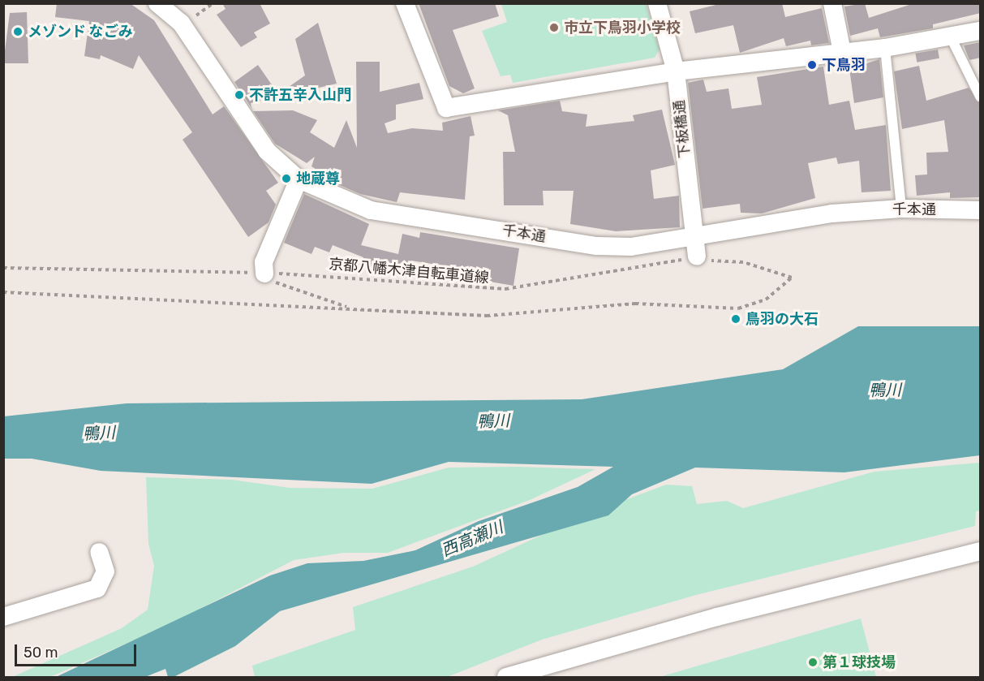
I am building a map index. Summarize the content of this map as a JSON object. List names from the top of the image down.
{
  "streets": {
    "street": ["下板橋通", "千本通"],
    "path": ["京都八幡木津自転車道線"]
  },
  "crossings": [
    ["下板橋通", "千本通"],
    ["下板橋通", "京都八幡木津自転車道線"]
  ],
  "water": ["鴨川", "西高瀬川"],
  "places": [
    "市立下鳥羽小学校",
    "メゾンド なごみ",
    "下鳥羽",
    "不許五辛入山門",
    "地蔵尊",
    "鳥羽の大石",
    "第１球技場"
  ],
  "scale_bar": "50 m"
}
